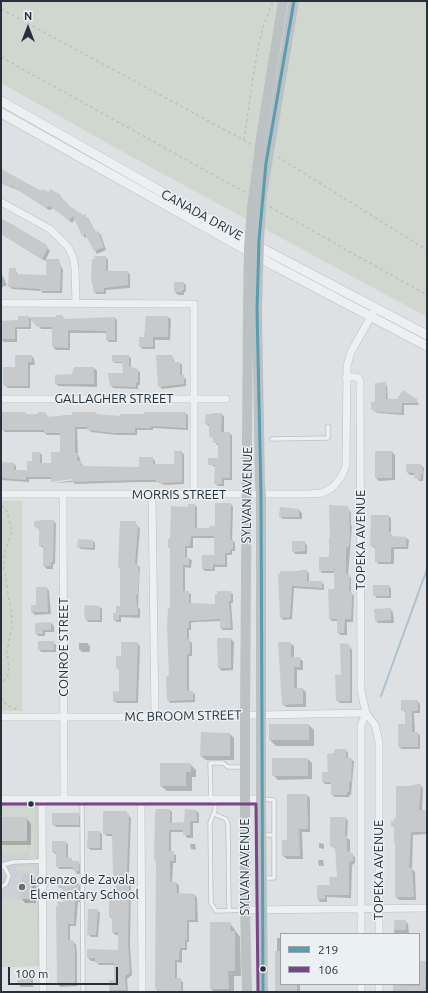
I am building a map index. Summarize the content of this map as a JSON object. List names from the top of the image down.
{
  "streets": {
    "main road": ["SYLVAN AVENUE"],
    "street": [
      "CANADA DRIVE",
      "GALLAGHER STREET",
      "MORRIS STREET",
      "TOPEKA AVENUE",
      "CONROE STREET",
      "MC BROOM STREET"
    ]
  },
  "crossings": [
    ["CANADA DRIVE", "MORRIS STREET"],
    ["MORRIS STREET", "SYLVAN AVENUE"],
    ["MORRIS STREET", "TOPEKA AVENUE"],
    ["MORRIS STREET", "CONROE STREET"],
    ["SYLVAN AVENUE", "MC BROOM STREET"],
    ["TOPEKA AVENUE", "MC BROOM STREET"],
    ["CONROE STREET", "MC BROOM STREET"]
  ],
  "places": ["Lorenzo de Zavala Elementary School"],
  "lines": ["transit line 219", "transit line 106"],
  "legend": ["219", "106"],
  "scale_bar": "100 m",
  "north": "top"
}
